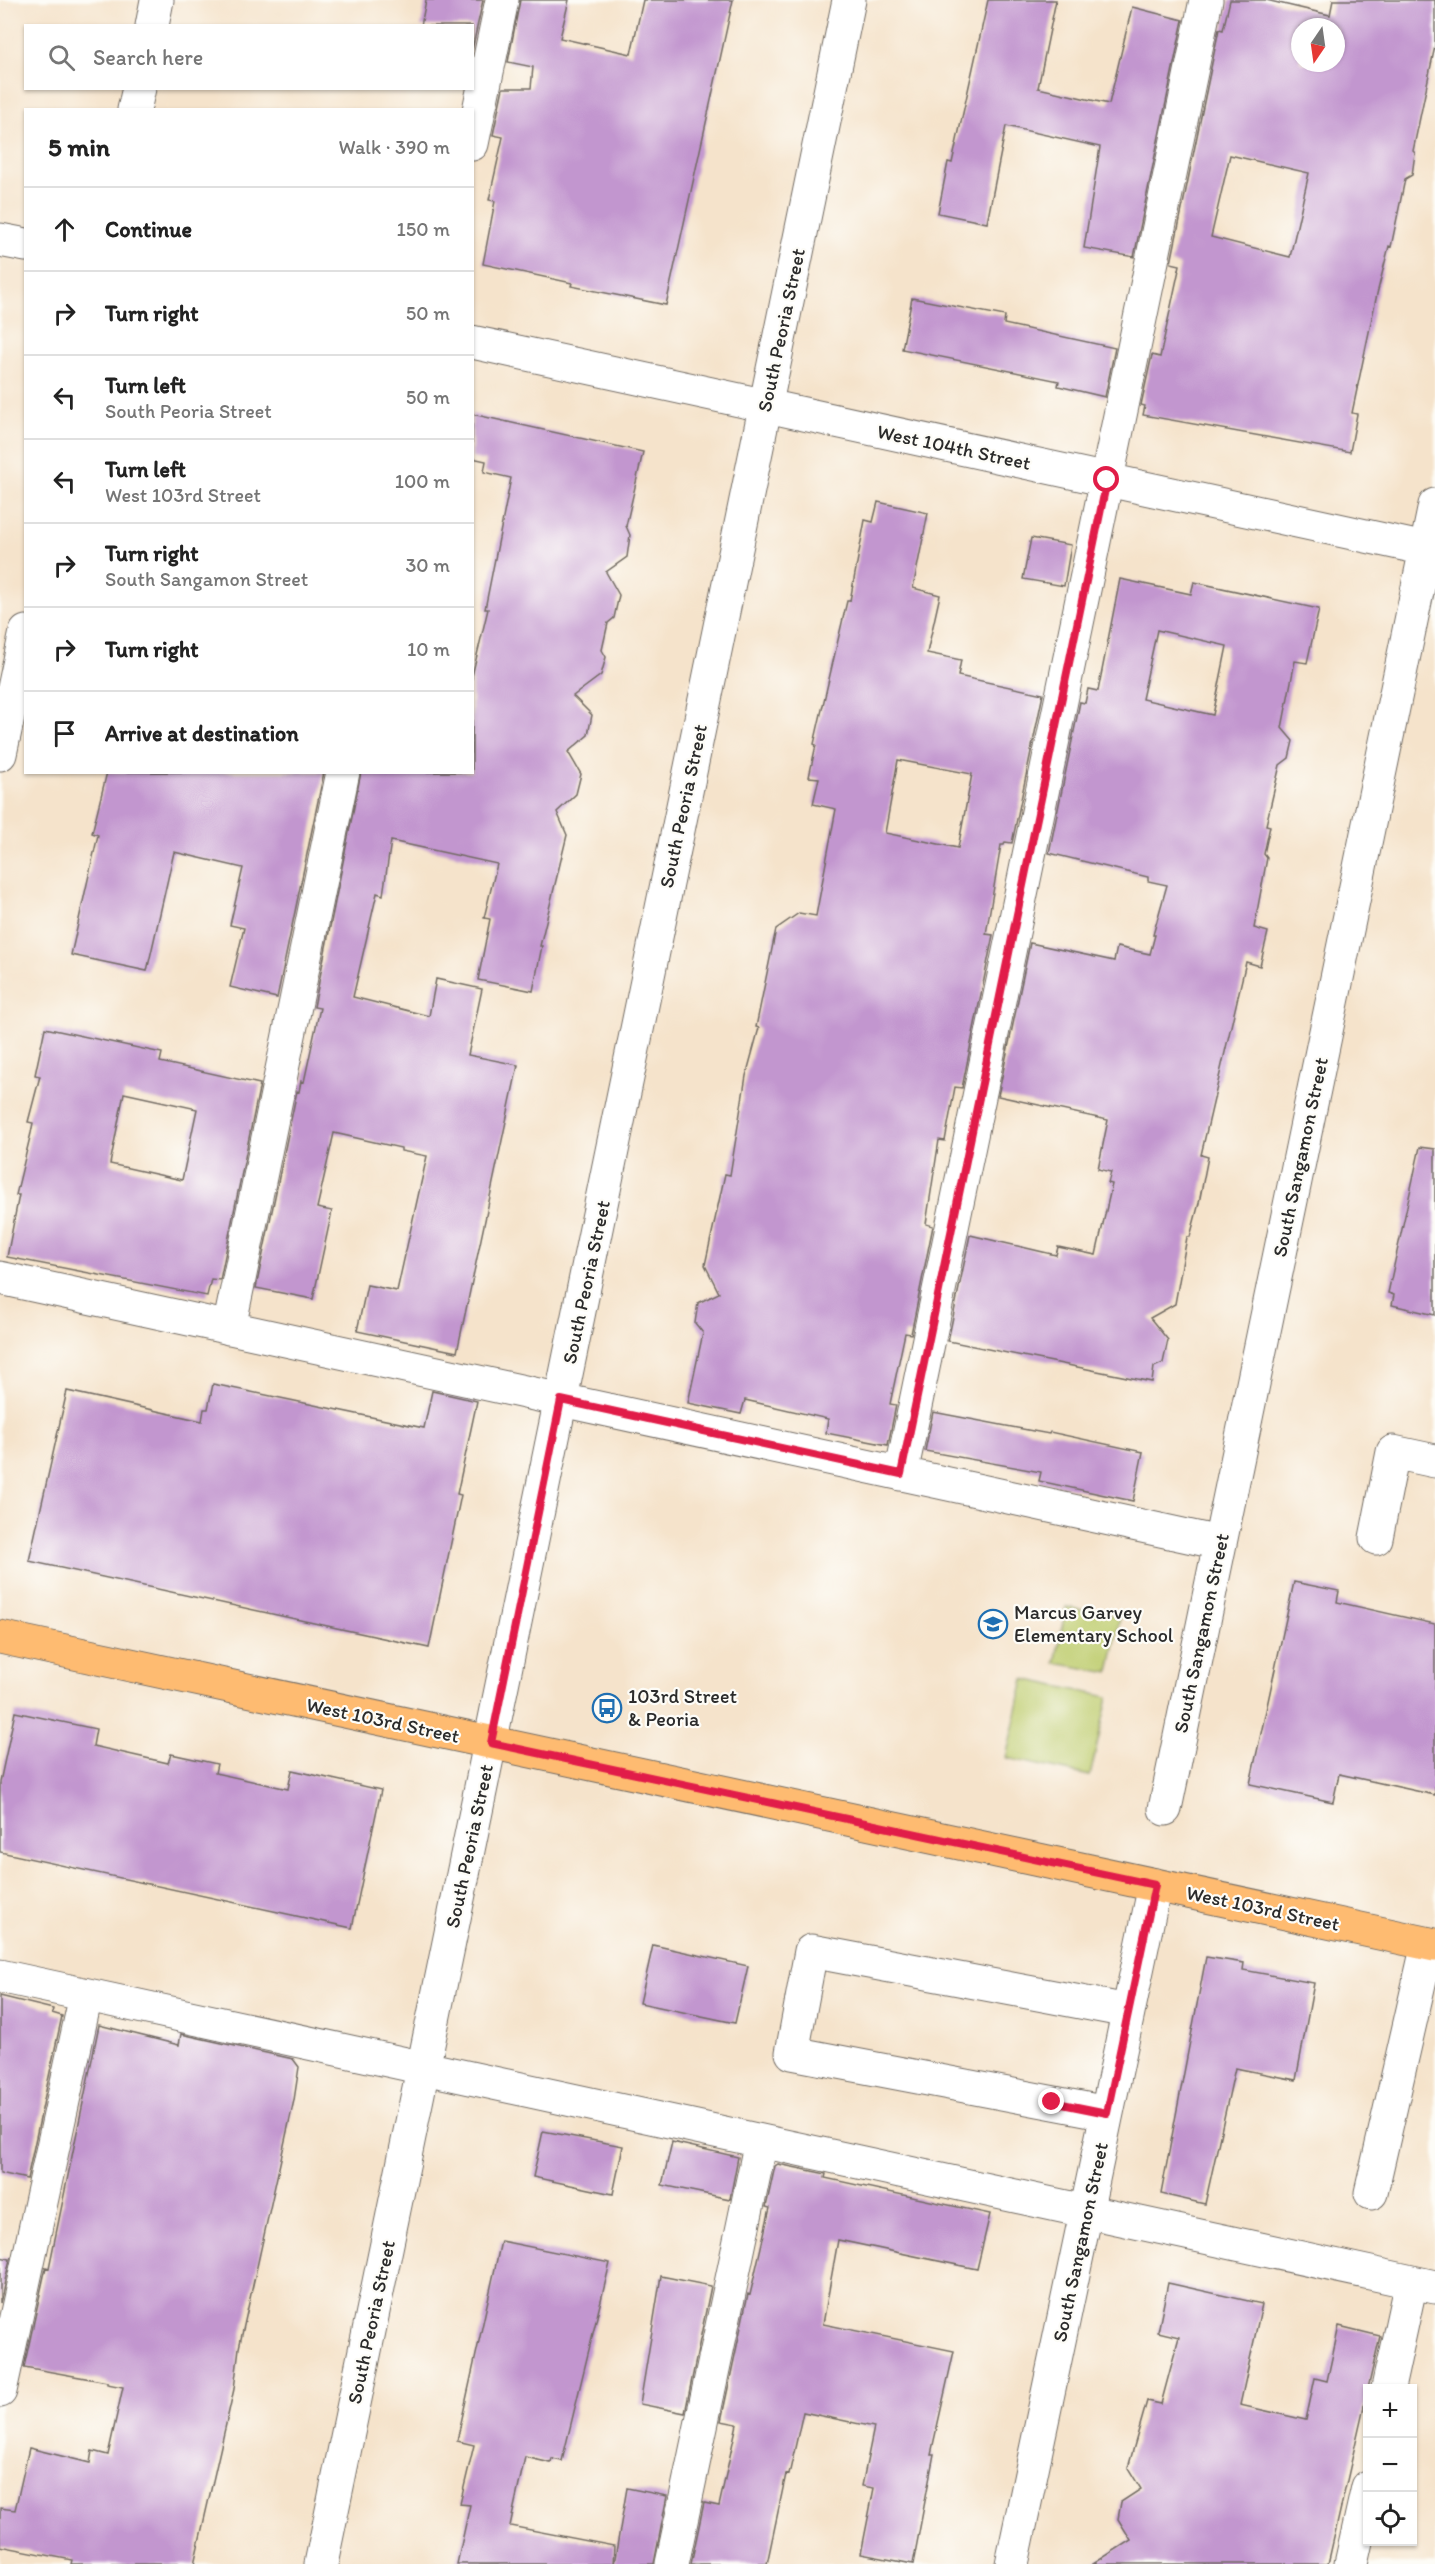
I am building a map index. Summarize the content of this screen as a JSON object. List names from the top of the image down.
{
  "streets": {
    "main road": ["West 103rd Street"],
    "street": ["South Peoria Street", "West 104th Street", "South Sangamon Street"]
  },
  "crossings": [
    ["South Peoria Street", "West 104th Street"],
    ["South Peoria Street", "West 103rd Street"],
    ["West 104th Street", "South Sangamon Street"],
    ["South Sangamon Street", "West 103rd Street"]
  ],
  "places": {
    "school or university": ["Marcus Garvey Elementary School"],
    "bus stop": ["103rd Street & Peoria"]
  },
  "north": "bottom",
  "page": {
    "search": "Search here",
    "heading": ["5 min", "Walk · 390 m"],
    "list": [
      ["Continue", "150 m"],
      ["Turn right", "50 m"],
      ["Turn left", "South Peoria Street", "50 m"],
      ["Turn left", "West 103rd Street", "100 m"],
      ["Turn right", "South Sangamon Street", "30 m"],
      ["Turn right", "10 m"],
      "Arrive at destination"
    ],
    "map_buttons": ["+", "−"]
  }
}
